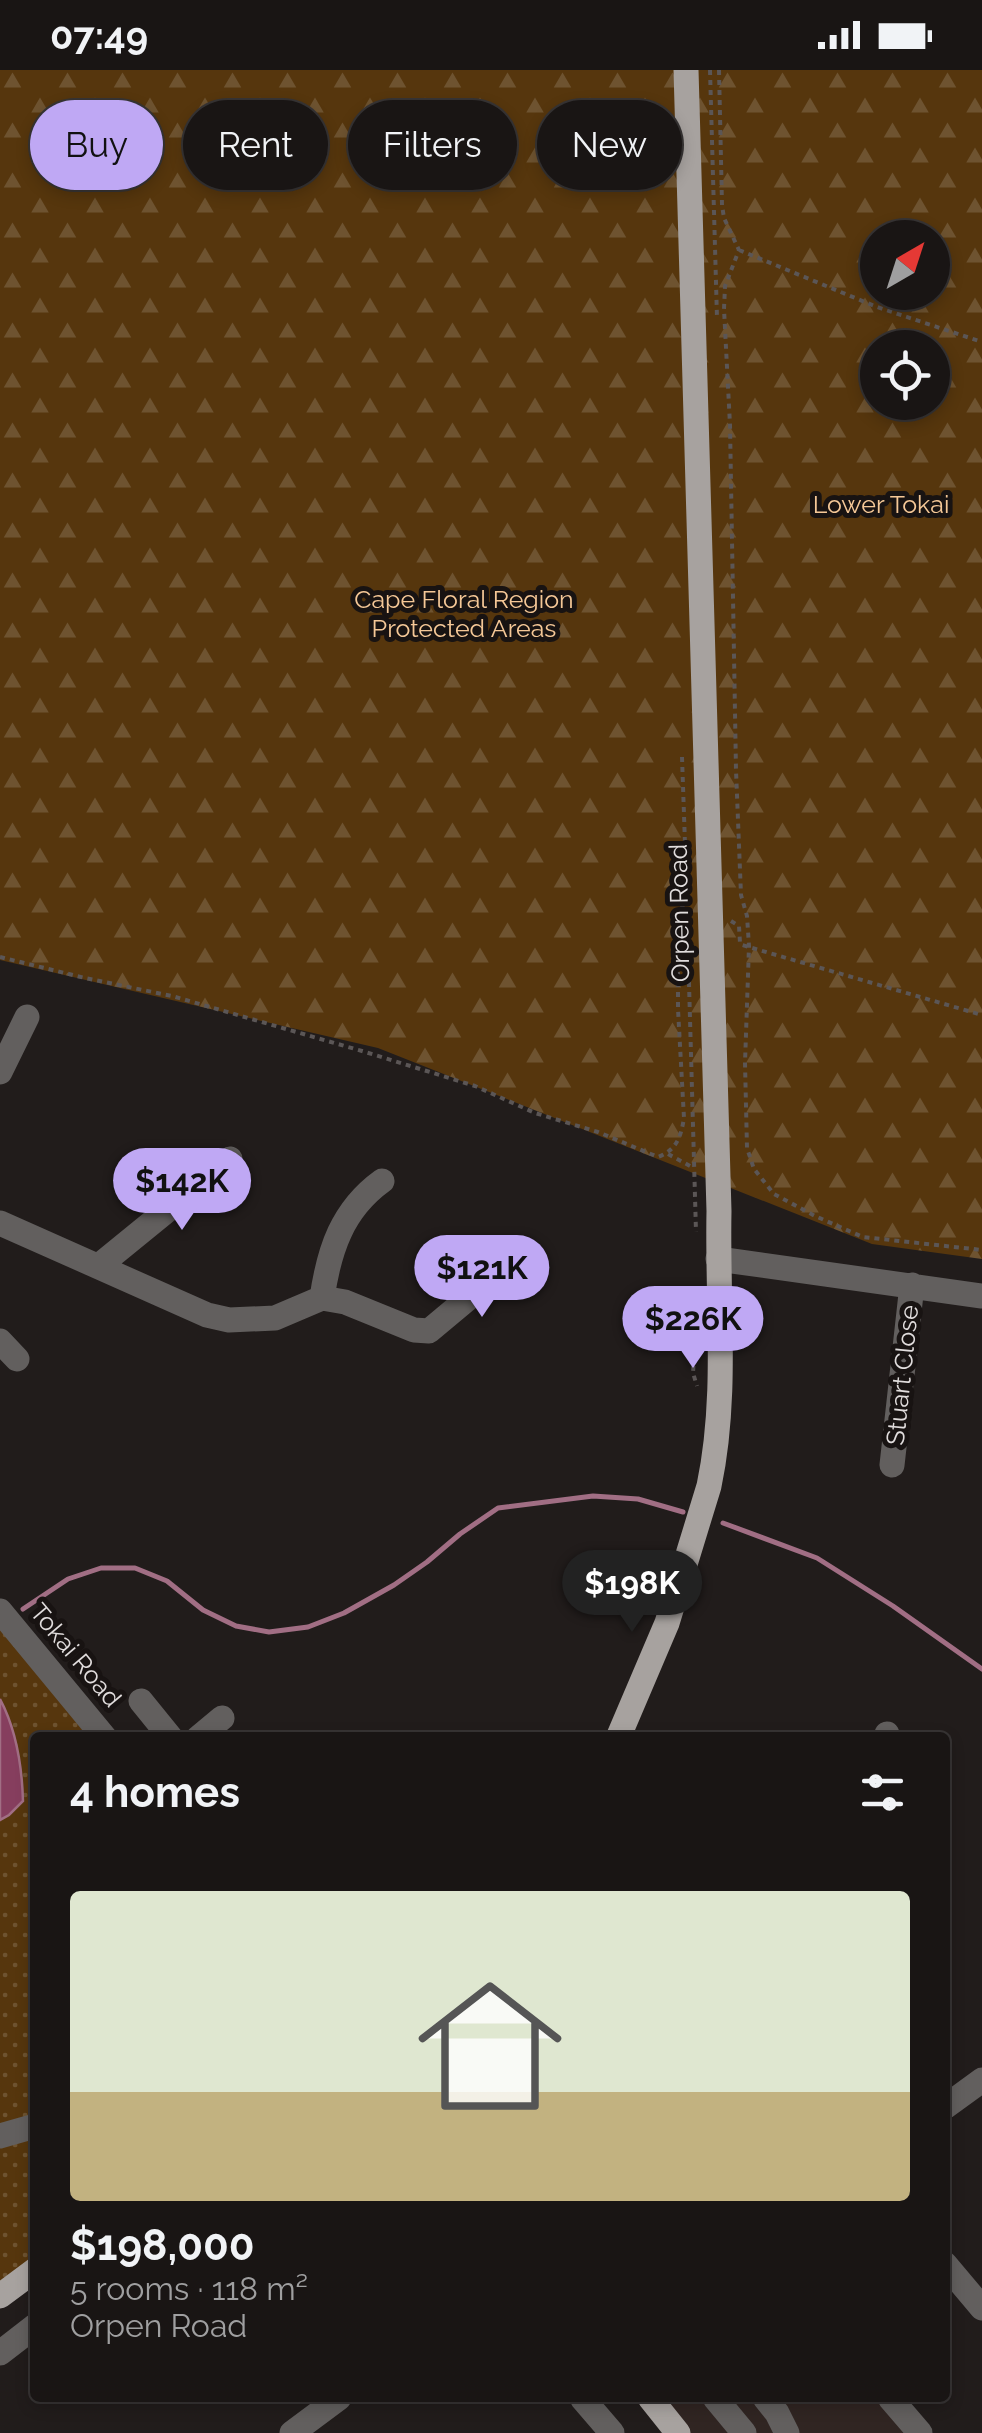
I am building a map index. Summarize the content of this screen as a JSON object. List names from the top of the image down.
{
  "streets": {
    "main road": ["Orpen Road"],
    "street": ["Stuart Close", "Tokai Road"]
  },
  "parks": ["Lower Tokai", "Cape Floral Region Protected Areas"],
  "north": "top right",
  "page": {
    "status": "07:49",
    "chip": [
      "Buy",
      "Rent",
      "Filters",
      "New"
    ],
    "price": [
      "$142K",
      "$121K",
      "$226K",
      "$198K"
    ],
    "heading": "4 homes",
    "list": [
      {
        "name": "$198,000",
        "note": "5 rooms · 118 m² · Orpen Road"
      }
    ]
  }
}
